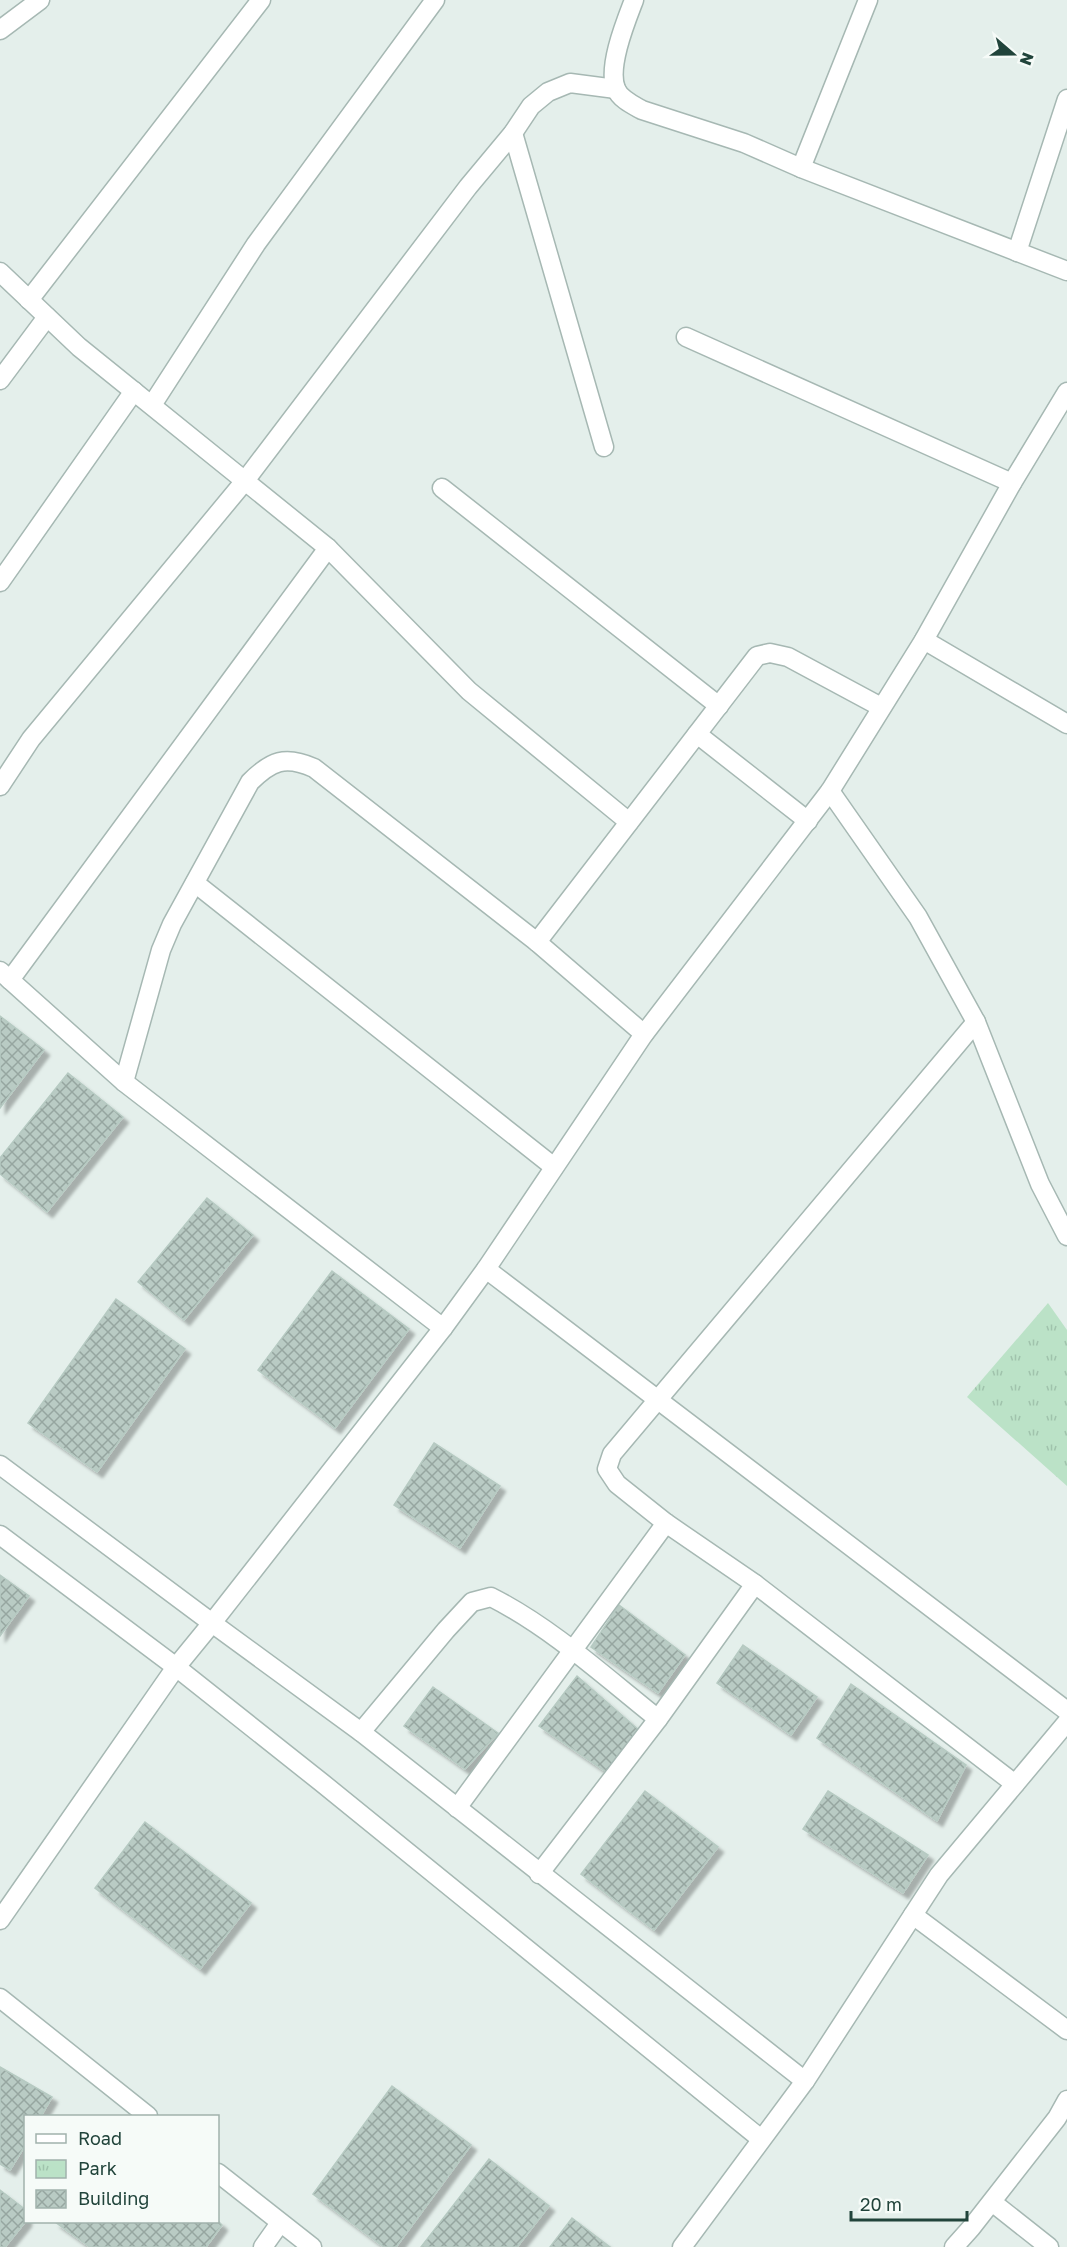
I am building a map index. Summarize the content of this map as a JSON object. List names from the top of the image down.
{
  "legend": ["Road", "Park", "Building"],
  "scale_bar": "20 m",
  "north": "right"
}
